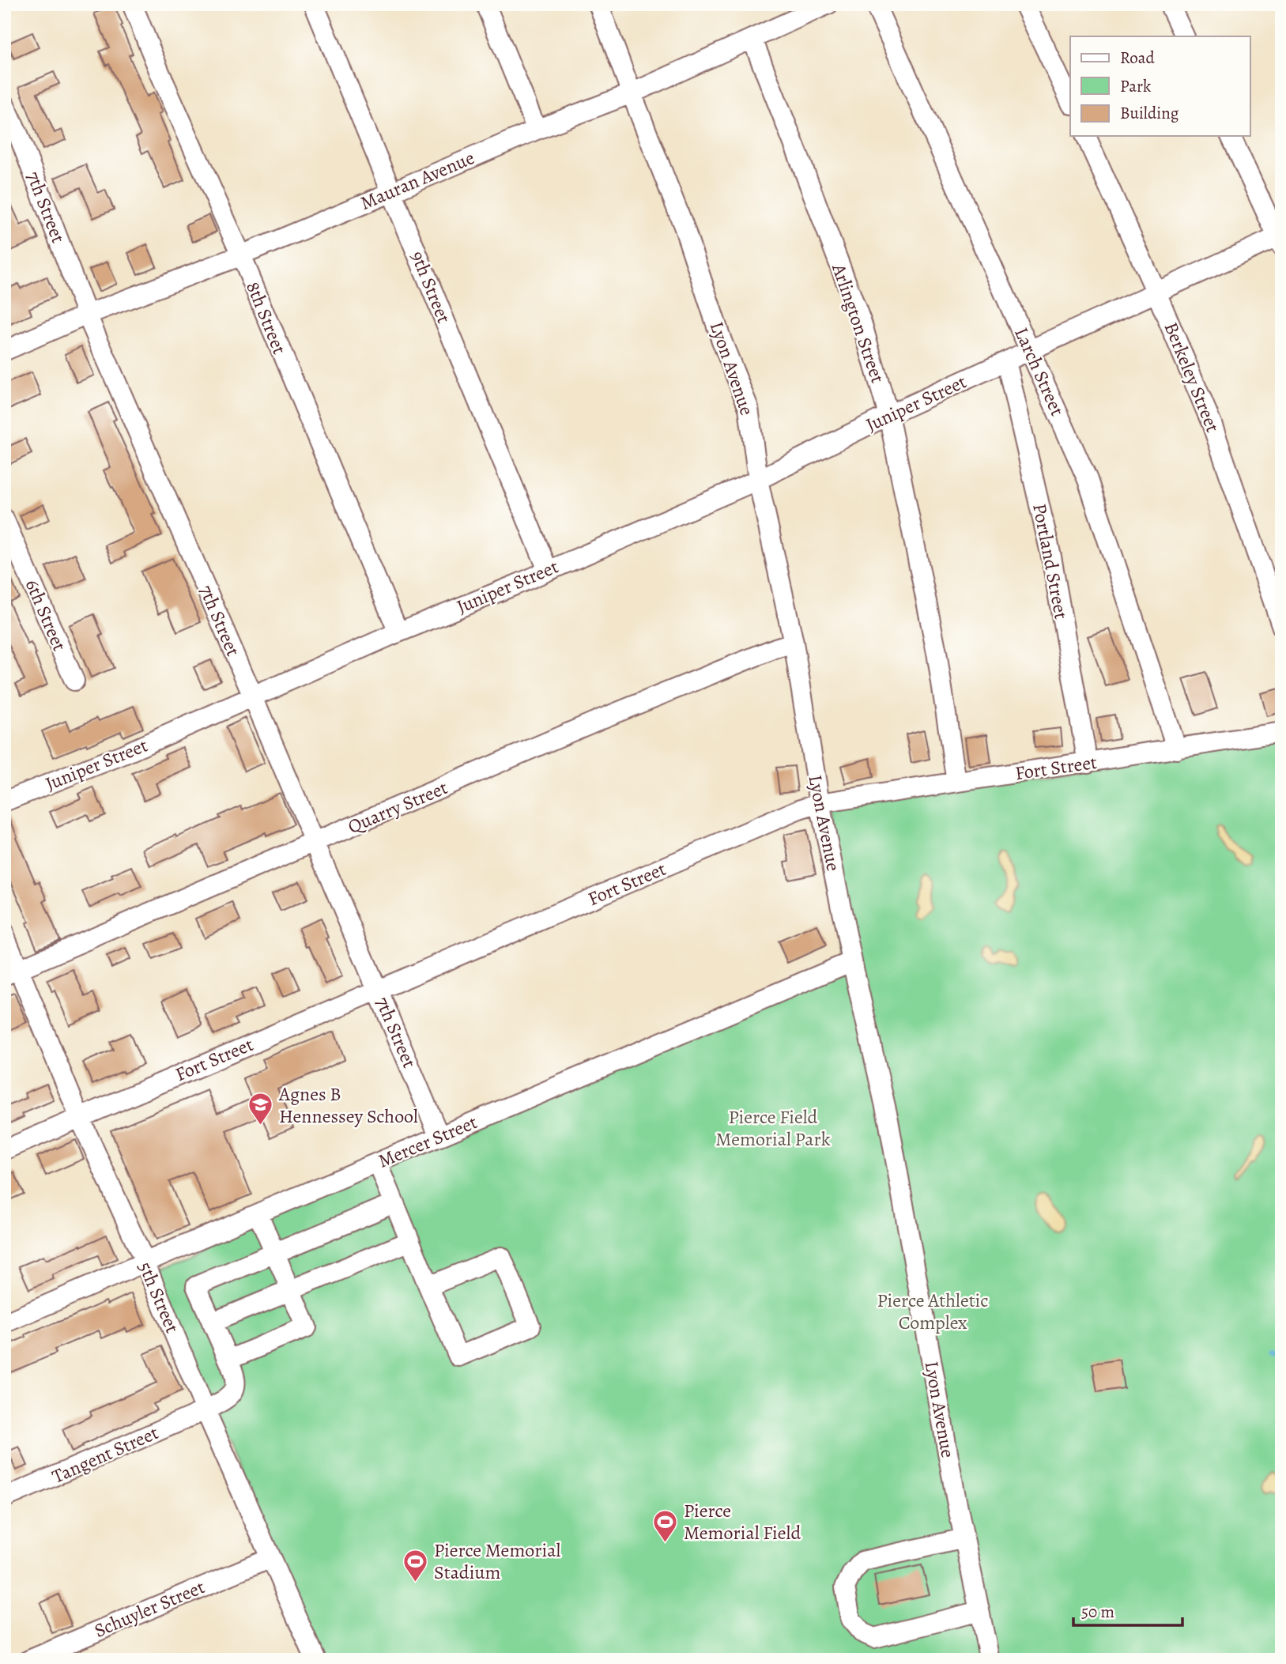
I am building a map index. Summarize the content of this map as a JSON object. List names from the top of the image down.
{
  "streets": {
    "street": [
      "Mauran Avenue",
      "7th Street",
      "9th Street",
      "8th Street",
      "Arlington Street",
      "Lyon Avenue",
      "Larch Street",
      "Berkeley Street",
      "Juniper Street",
      "Portland Street",
      "6th Street",
      "Fort Street",
      "Quarry Street",
      "Mercer Street",
      "5th Street",
      "Tangent Street",
      "Schuyler Street"
    ]
  },
  "crossings": [
    ["Mauran Avenue", "7th Street"],
    ["Mauran Avenue", "9th Street"],
    ["Mauran Avenue", "8th Street"],
    ["Mauran Avenue", "Arlington Street"],
    ["Mauran Avenue", "Lyon Avenue"],
    ["7th Street", "Juniper Street"],
    ["7th Street", "Fort Street"],
    ["7th Street", "Quarry Street"],
    ["7th Street", "Mercer Street"],
    ["9th Street", "Juniper Street"],
    ["8th Street", "Juniper Street"],
    ["Arlington Street", "Juniper Street"],
    ["Arlington Street", "Fort Street"],
    ["Lyon Avenue", "Juniper Street"],
    ["Lyon Avenue", "Fort Street"],
    ["Lyon Avenue", "Quarry Street"],
    ["Lyon Avenue", "Mercer Street"],
    ["Larch Street", "Juniper Street"],
    ["Larch Street", "Fort Street"],
    ["Juniper Street", "Portland Street"],
    ["Portland Street", "Fort Street"],
    ["Fort Street", "5th Street"],
    ["Quarry Street", "5th Street"],
    ["Mercer Street", "5th Street"],
    ["5th Street", "Tangent Street"],
    ["5th Street", "Schuyler Street"]
  ],
  "parks": ["Pierce Field Memorial Park", "Pierce Athletic Complex"],
  "places": {
    "school or university": ["Agnes B Hennessey School"],
    "sports": ["Pierce Memorial Field", "Pierce Memorial Stadium"]
  },
  "legend": ["Road", "Park", "Building"],
  "scale_bar": "50 m"
}
